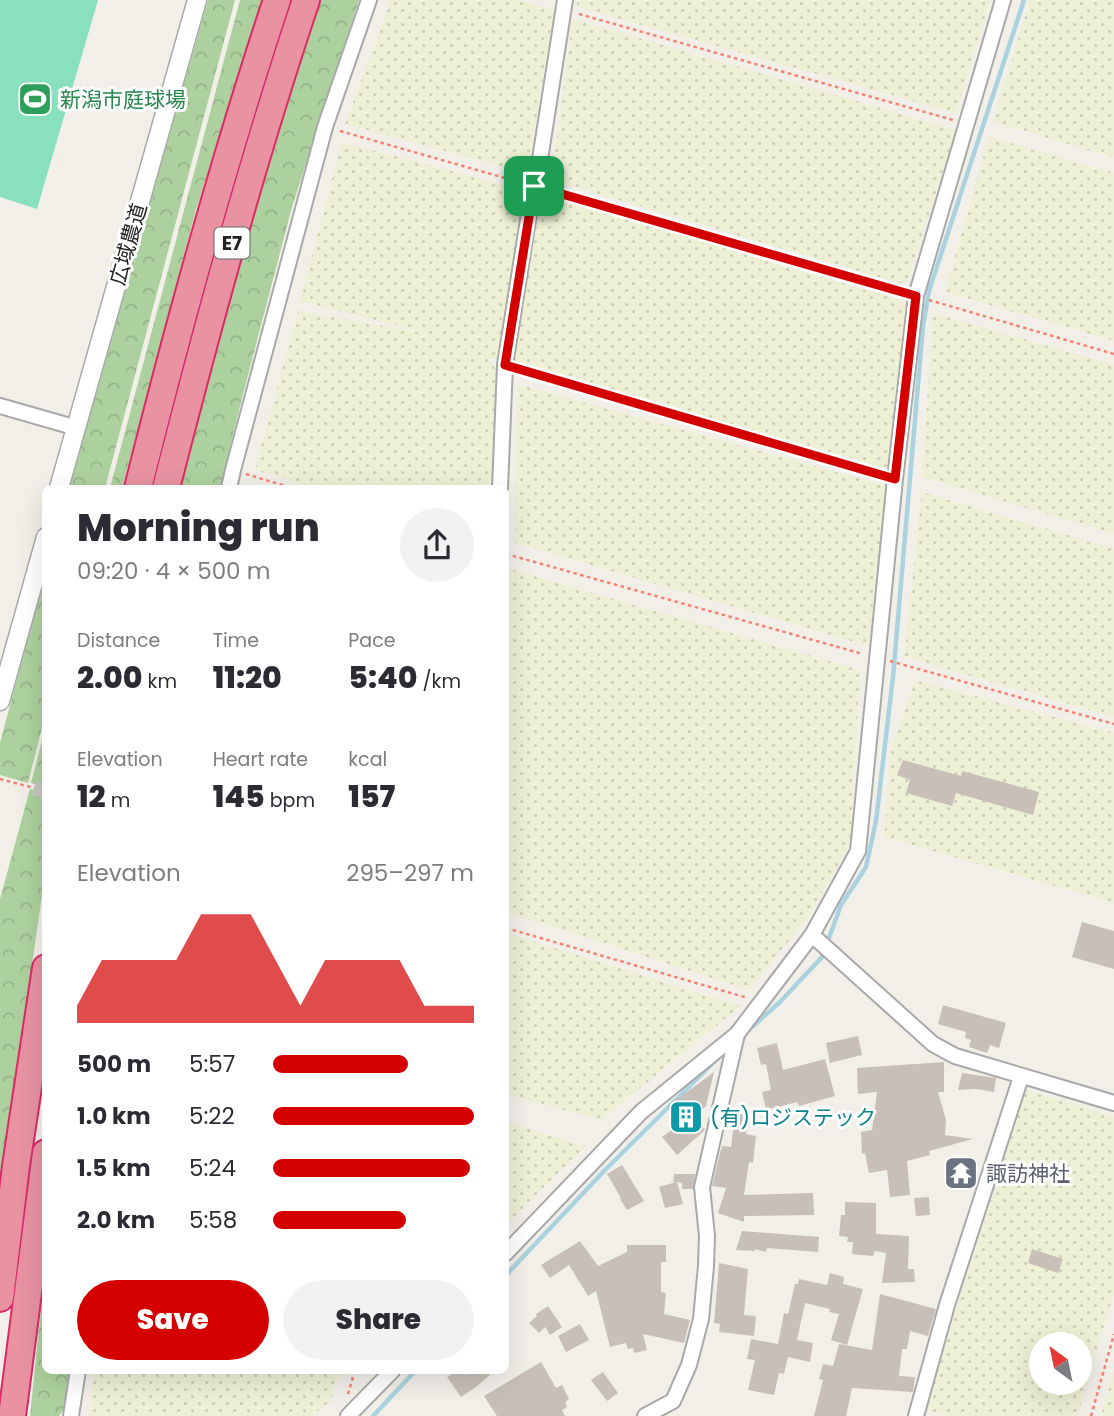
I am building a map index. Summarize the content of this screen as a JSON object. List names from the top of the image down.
{
  "streets": {
    "highway": ["E7"],
    "street": ["広域農道"]
  },
  "places": {
    "sports": ["新潟市庭球場"],
    "building": ["(有)ロジステック"],
    "temple": ["諏訪神社"]
  },
  "north": "top left",
  "page": {
    "heading": ["Morning run", "09:20 · 4 × 500 m"],
    "stats": [
      ["Distance", "2.00 km"],
      ["Time", "11:20"],
      ["Pace", "5:40 /km"],
      ["Elevation", "12 m"],
      ["Heart rate", "145 bpm"],
      ["kcal", "157"]
    ],
    "chart": ["Elevation", "295–297 m"],
    "list": [
      {
        "name": "500 m",
        "note": "5:57"
      },
      {
        "name": "1.0 km",
        "note": "5:22"
      },
      {
        "name": "1.5 km",
        "note": "5:24"
      },
      {
        "name": "2.0 km",
        "note": "5:58"
      }
    ],
    "buttons": ["Save", "Share"]
  }
}
